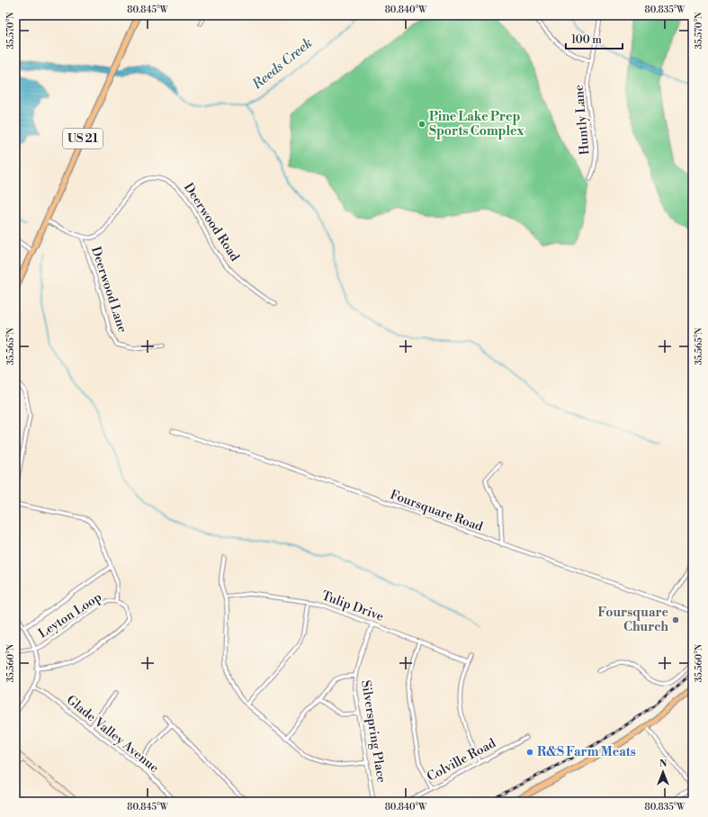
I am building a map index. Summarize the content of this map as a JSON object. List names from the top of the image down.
{
  "streets": {
    "main road": ["US 21"],
    "street": [
      "Huntly Lane",
      "Deerwood Road",
      "Deerwood Lane",
      "Foursquare Road",
      "Tulip Drive",
      "Leyton Loop",
      "Silverspring Place",
      "Glade Valley Avenue",
      "Colville Road"
    ]
  },
  "crossings": [
    ["Deerwood Road", "Deerwood Lane"],
    ["Tulip Drive", "Silverspring Place"]
  ],
  "water": ["Reeds Creek"],
  "places": ["Pine Lake Prep Sports Complex", "Foursquare Church", "R&S Farm Meats"],
  "scale_bar": "100 m",
  "north": "top",
  "coordinates": [
    "80.845°W",
    "80.840°W",
    "80.835°W",
    "35.570°N",
    "35.565°N",
    "35.560°N"
  ]
}
